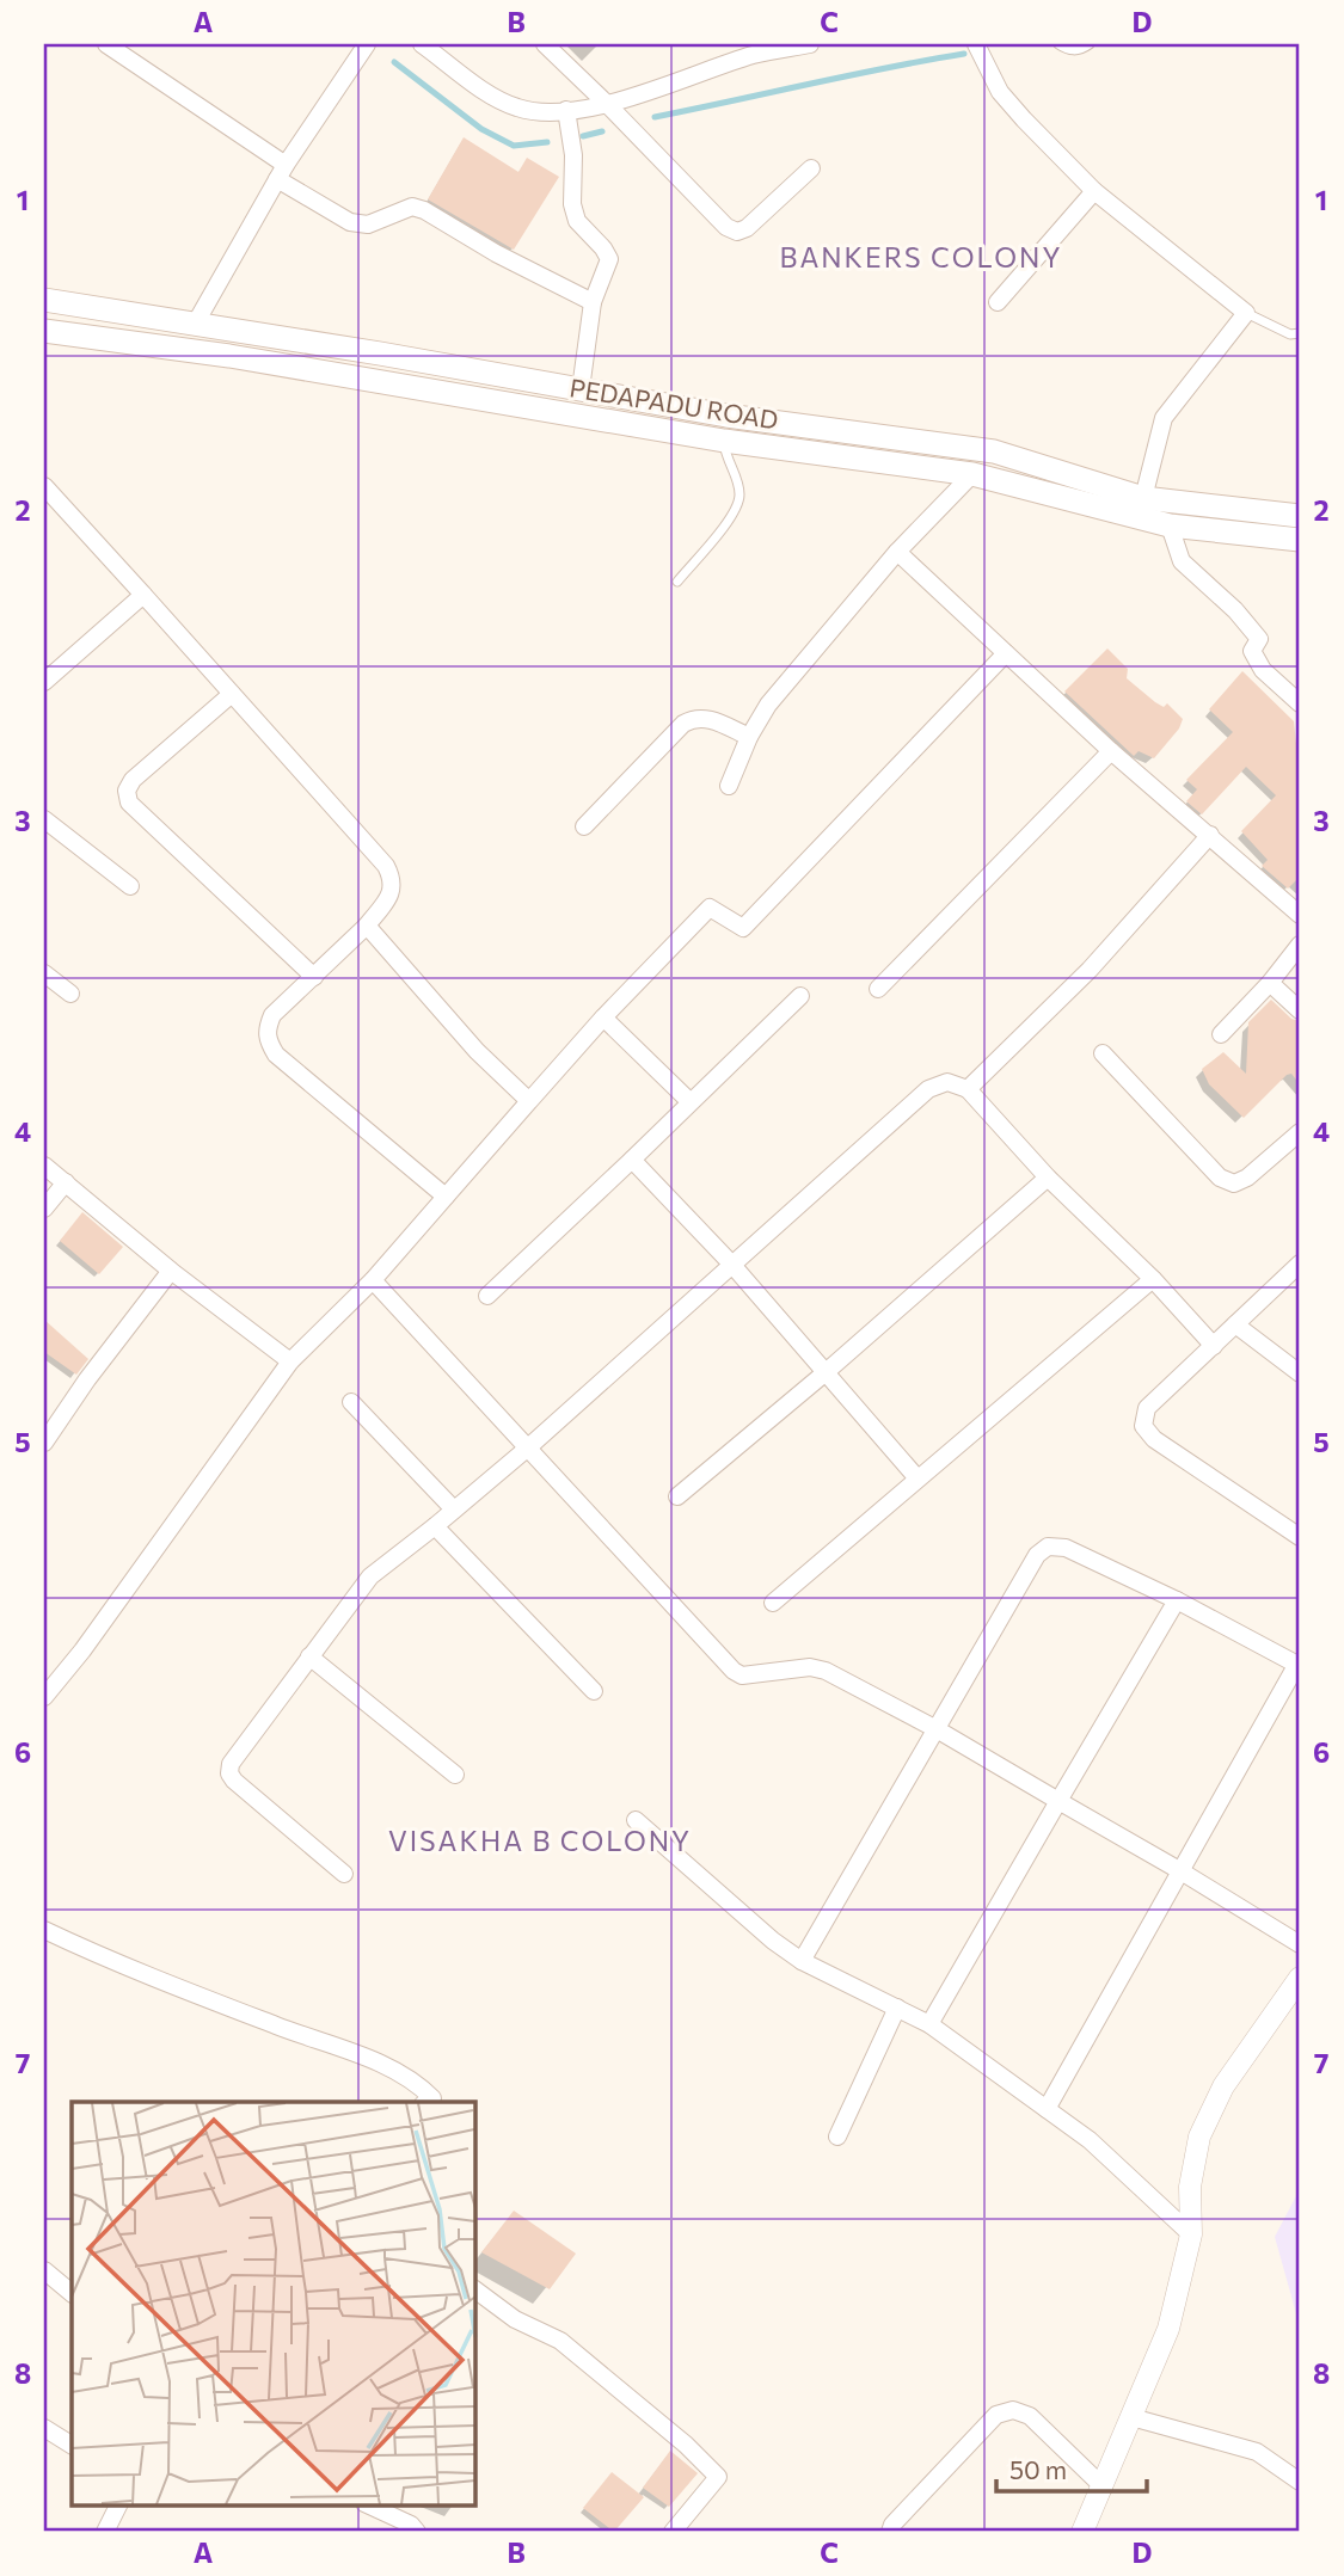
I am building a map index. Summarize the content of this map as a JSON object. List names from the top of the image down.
{
  "streets": {
    "main road": ["PEDAPADU ROAD"]
  },
  "districts": ["BANKERS COLONY", "VISAKHA B COLONY"],
  "scale_bar": "50 m",
  "grid": {
    "columns": [
      "A",
      "B",
      "C",
      "D"
    ],
    "rows": [
      "1",
      "2",
      "3",
      "4",
      "5",
      "6",
      "7",
      "8"
    ]
  }
}
